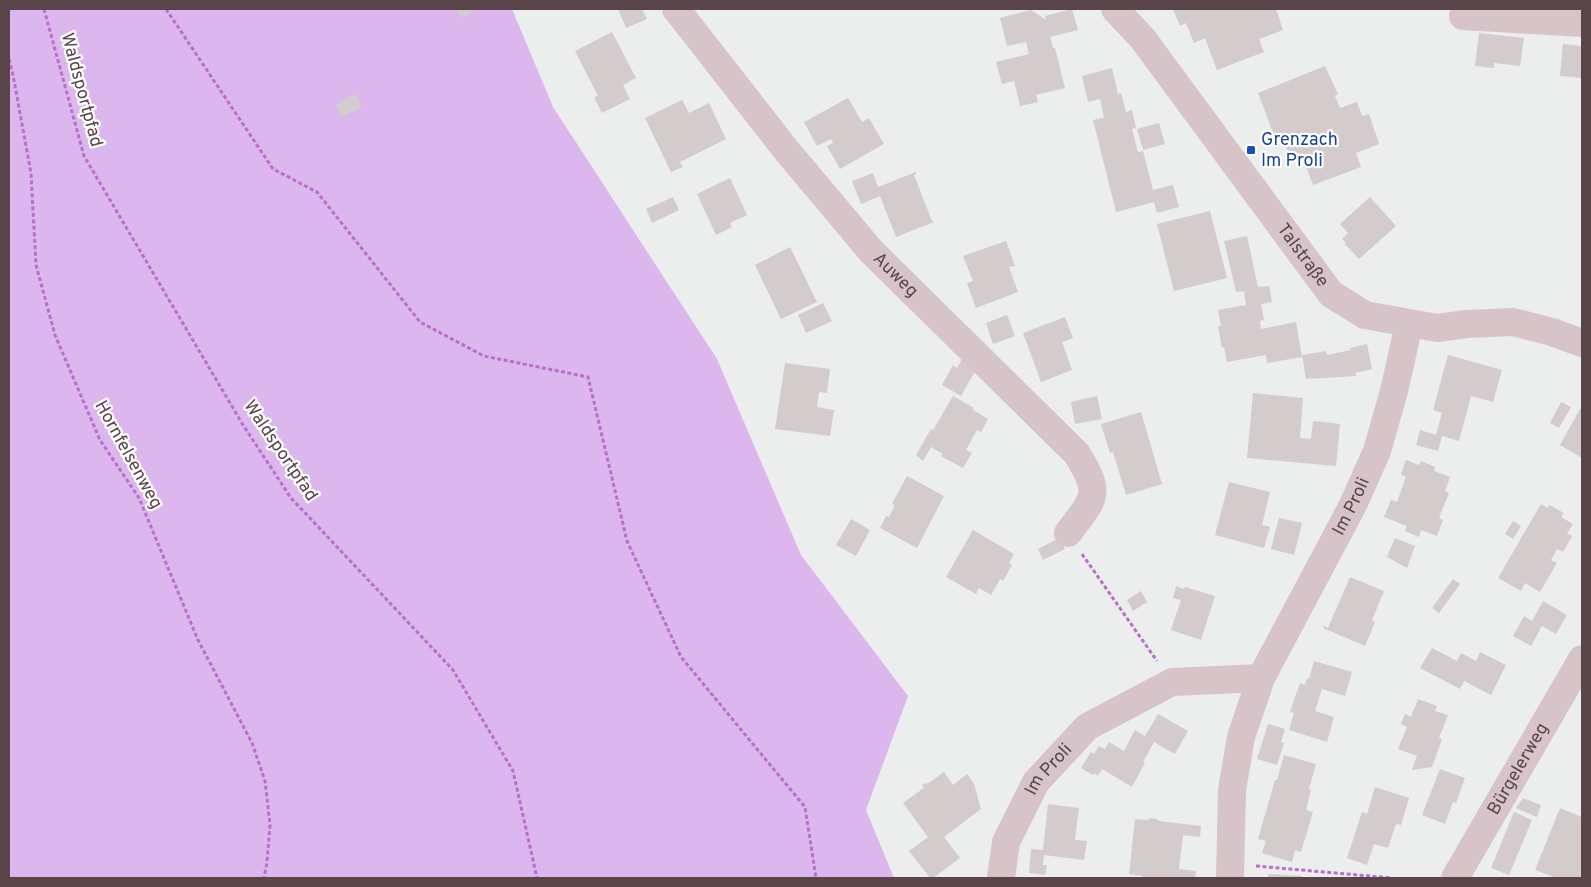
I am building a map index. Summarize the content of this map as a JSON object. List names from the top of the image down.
{
  "streets": {
    "street": [
      "Talstraße",
      "Auweg",
      "Im Proli",
      "Bürgelerweg"
    ],
    "path": ["Waldsportpfad", "Hornfelsenweg"]
  },
  "crossings": [
    ["Talstraße", "Im Proli"]
  ],
  "places": {
    "transit": ["Grenzach Im Proli"]
  }
}
